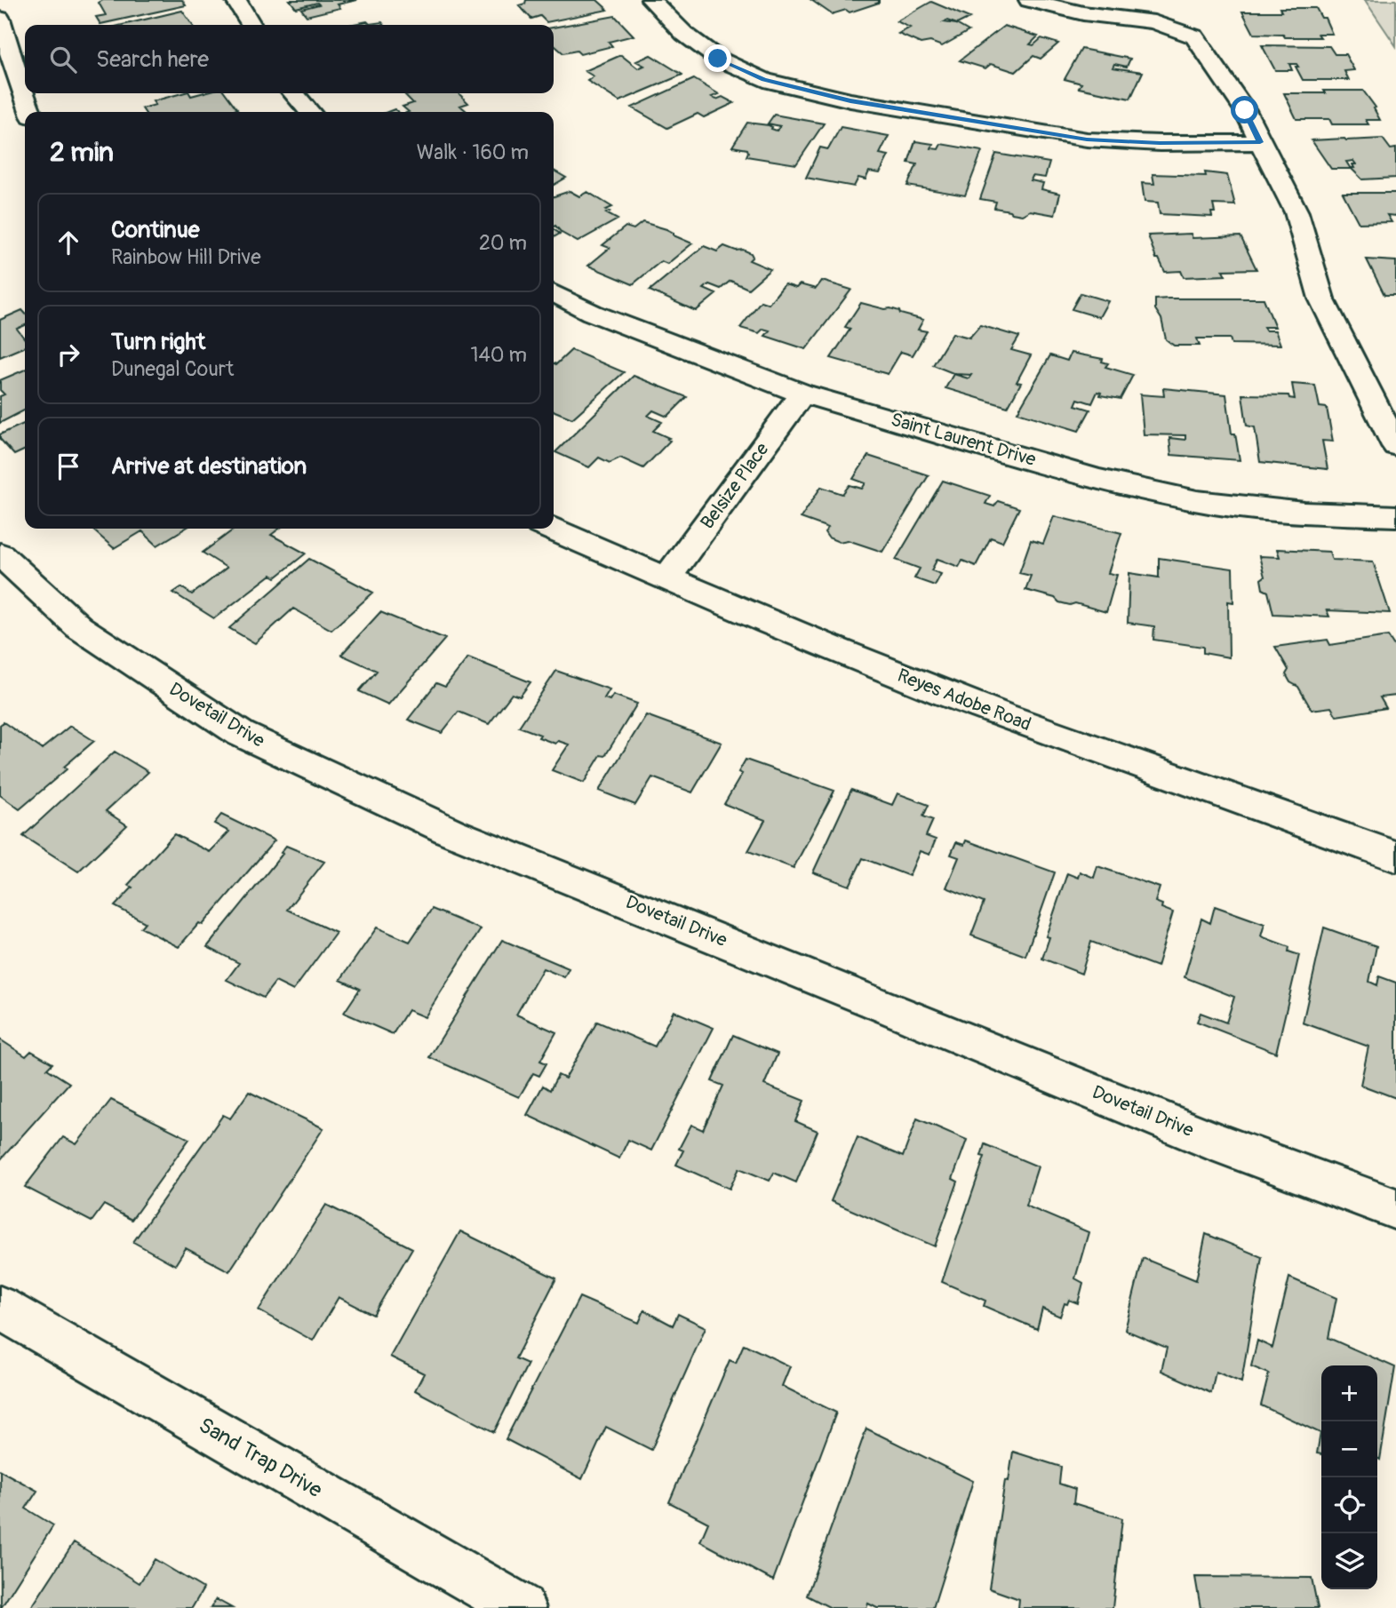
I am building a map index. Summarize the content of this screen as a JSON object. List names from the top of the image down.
{
  "streets": {
    "street": [
      "Saint Laurent Drive",
      "Belsize Place",
      "Reyes Adobe Road",
      "Dovetail Drive",
      "Sand Trap Drive"
    ]
  },
  "crossings": [
    ["Saint Laurent Drive", "Belsize Place"],
    ["Belsize Place", "Reyes Adobe Road"]
  ],
  "page": {
    "search": "Search here",
    "heading": ["2 min", "Walk · 160 m"],
    "list": [
      ["Continue", "Rainbow Hill Drive", "20 m"],
      ["Turn right", "Dunegal Court", "140 m"],
      "Arrive at destination"
    ],
    "map_buttons": ["+", "−"]
  }
}
